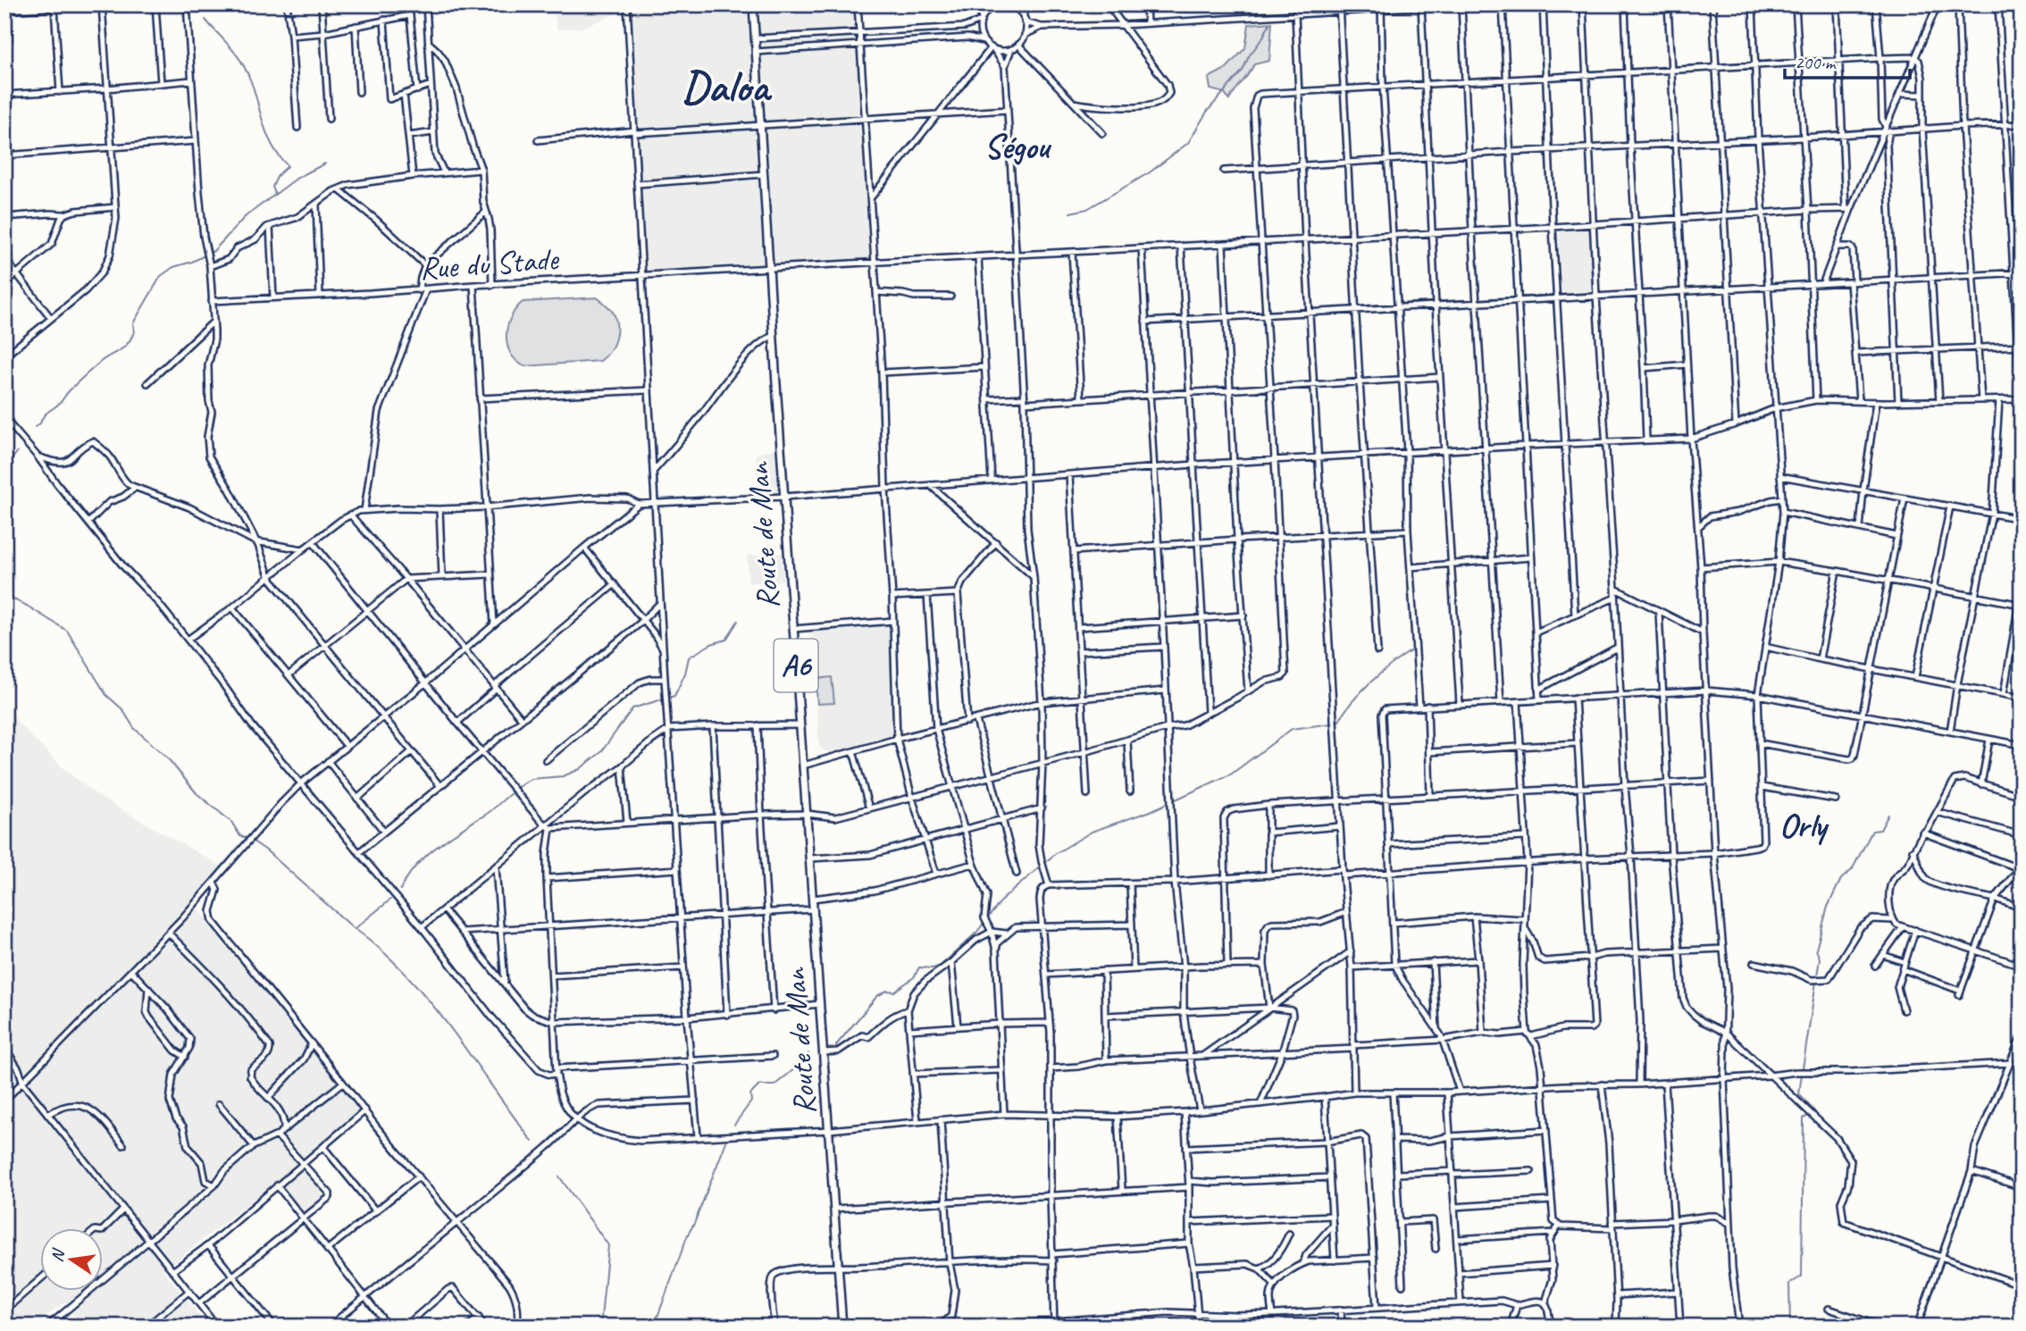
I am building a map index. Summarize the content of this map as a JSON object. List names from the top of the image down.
{
  "streets": {
    "highway": ["Route de Man", "A6"],
    "street": ["Rue du Stade"]
  },
  "crossings": [
    ["Rue du Stade", "Route de Man"]
  ],
  "districts": ["Daloa", "Ségou", "Orly"],
  "scale_bar": "200 m",
  "north": "left"
}
